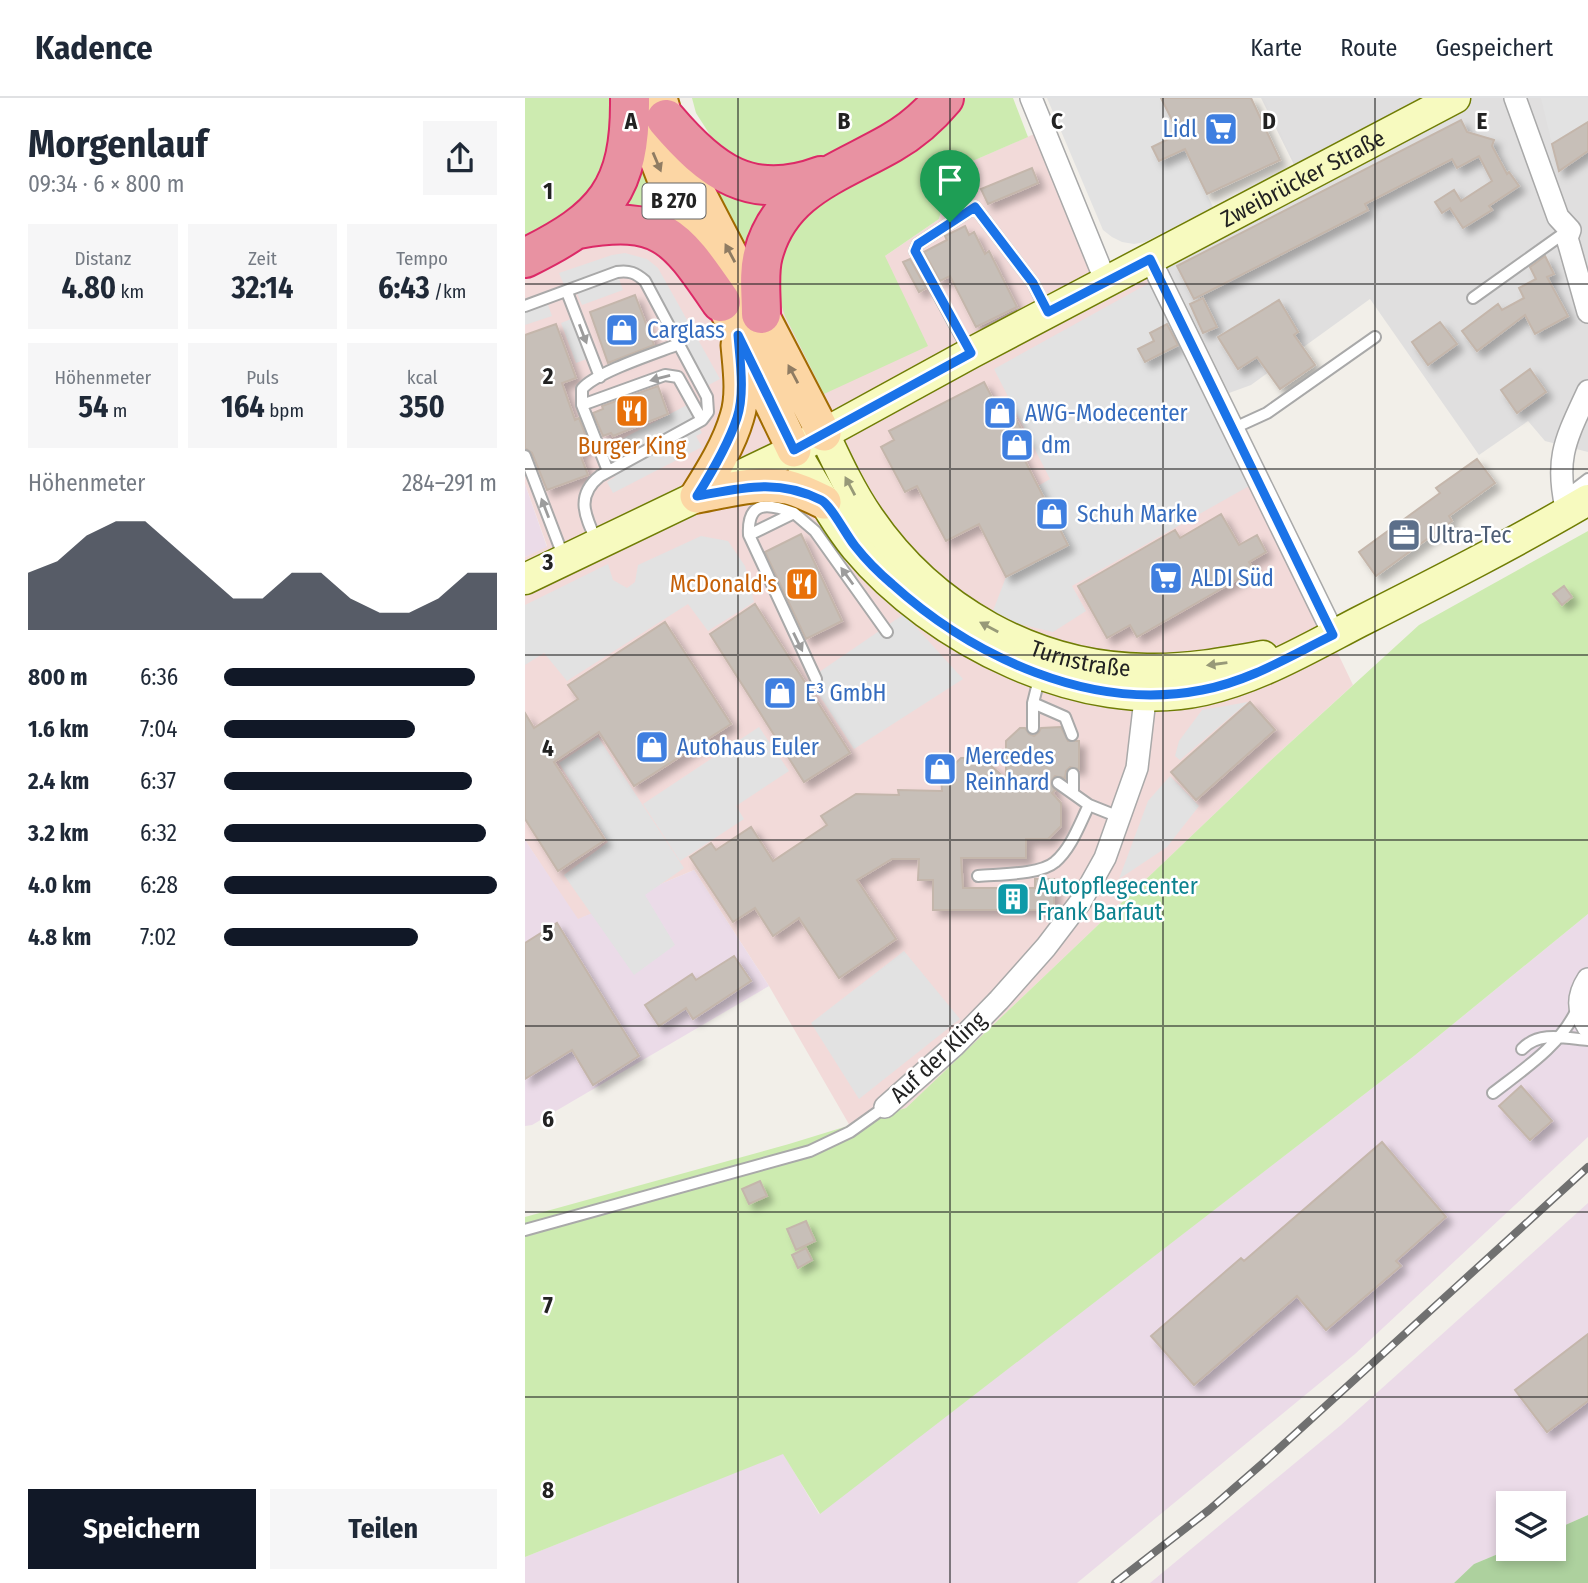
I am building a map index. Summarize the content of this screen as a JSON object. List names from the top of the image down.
{
  "streets": {
    "main road": ["B 270"],
    "street": ["Zweibrücker Straße", "Turnstraße", "Auf der Kling"]
  },
  "crossings": [
    ["Zweibrücker Straße", "B 270"],
    ["Zweibrücker Straße", "Turnstraße"],
    ["B 270", "Turnstraße"],
    ["Turnstraße", "Auf der Kling"]
  ],
  "places": {
    "supermarket": ["Lidl", "ALDI Süd"],
    "shop": [
      "Carglass",
      "AWG-Modecenter",
      "dm",
      "Schuh Marke",
      "E³ GmbH",
      "Autohaus Euler",
      "Mercedes Reinhard"
    ],
    "restaurant": ["Burger King", "McDonald's"],
    "office": ["Ultra-Tec"],
    "building": ["Autopflegecenter Frank Barfaut"]
  },
  "page": {
    "header": "Kadence",
    "nav": ["Karte", "Route", "Gespeichert"],
    "heading": ["Morgenlauf", "09:34 · 6 × 800 m"],
    "stats": [
      ["Distanz", "4.80 km"],
      ["Zeit", "32:14"],
      ["Tempo", "6:43 /km"],
      ["Höhenmeter", "54 m"],
      ["Puls", "164 bpm"],
      ["kcal", "350"]
    ],
    "chart": ["Höhenmeter", "284–291 m"],
    "list": [
      {
        "name": "800 m",
        "note": "6:36"
      },
      {
        "name": "1.6 km",
        "note": "7:04"
      },
      {
        "name": "2.4 km",
        "note": "6:37"
      },
      {
        "name": "3.2 km",
        "note": "6:32"
      },
      {
        "name": "4.0 km",
        "note": "6:28"
      },
      {
        "name": "4.8 km",
        "note": "7:02"
      }
    ],
    "buttons": ["Speichern", "Teilen"]
  },
  "grid": {
    "columns": [
      "A",
      "B",
      "C",
      "D",
      "E"
    ],
    "rows": [
      "1",
      "2",
      "3",
      "4",
      "5",
      "6",
      "7",
      "8"
    ]
  }
}
